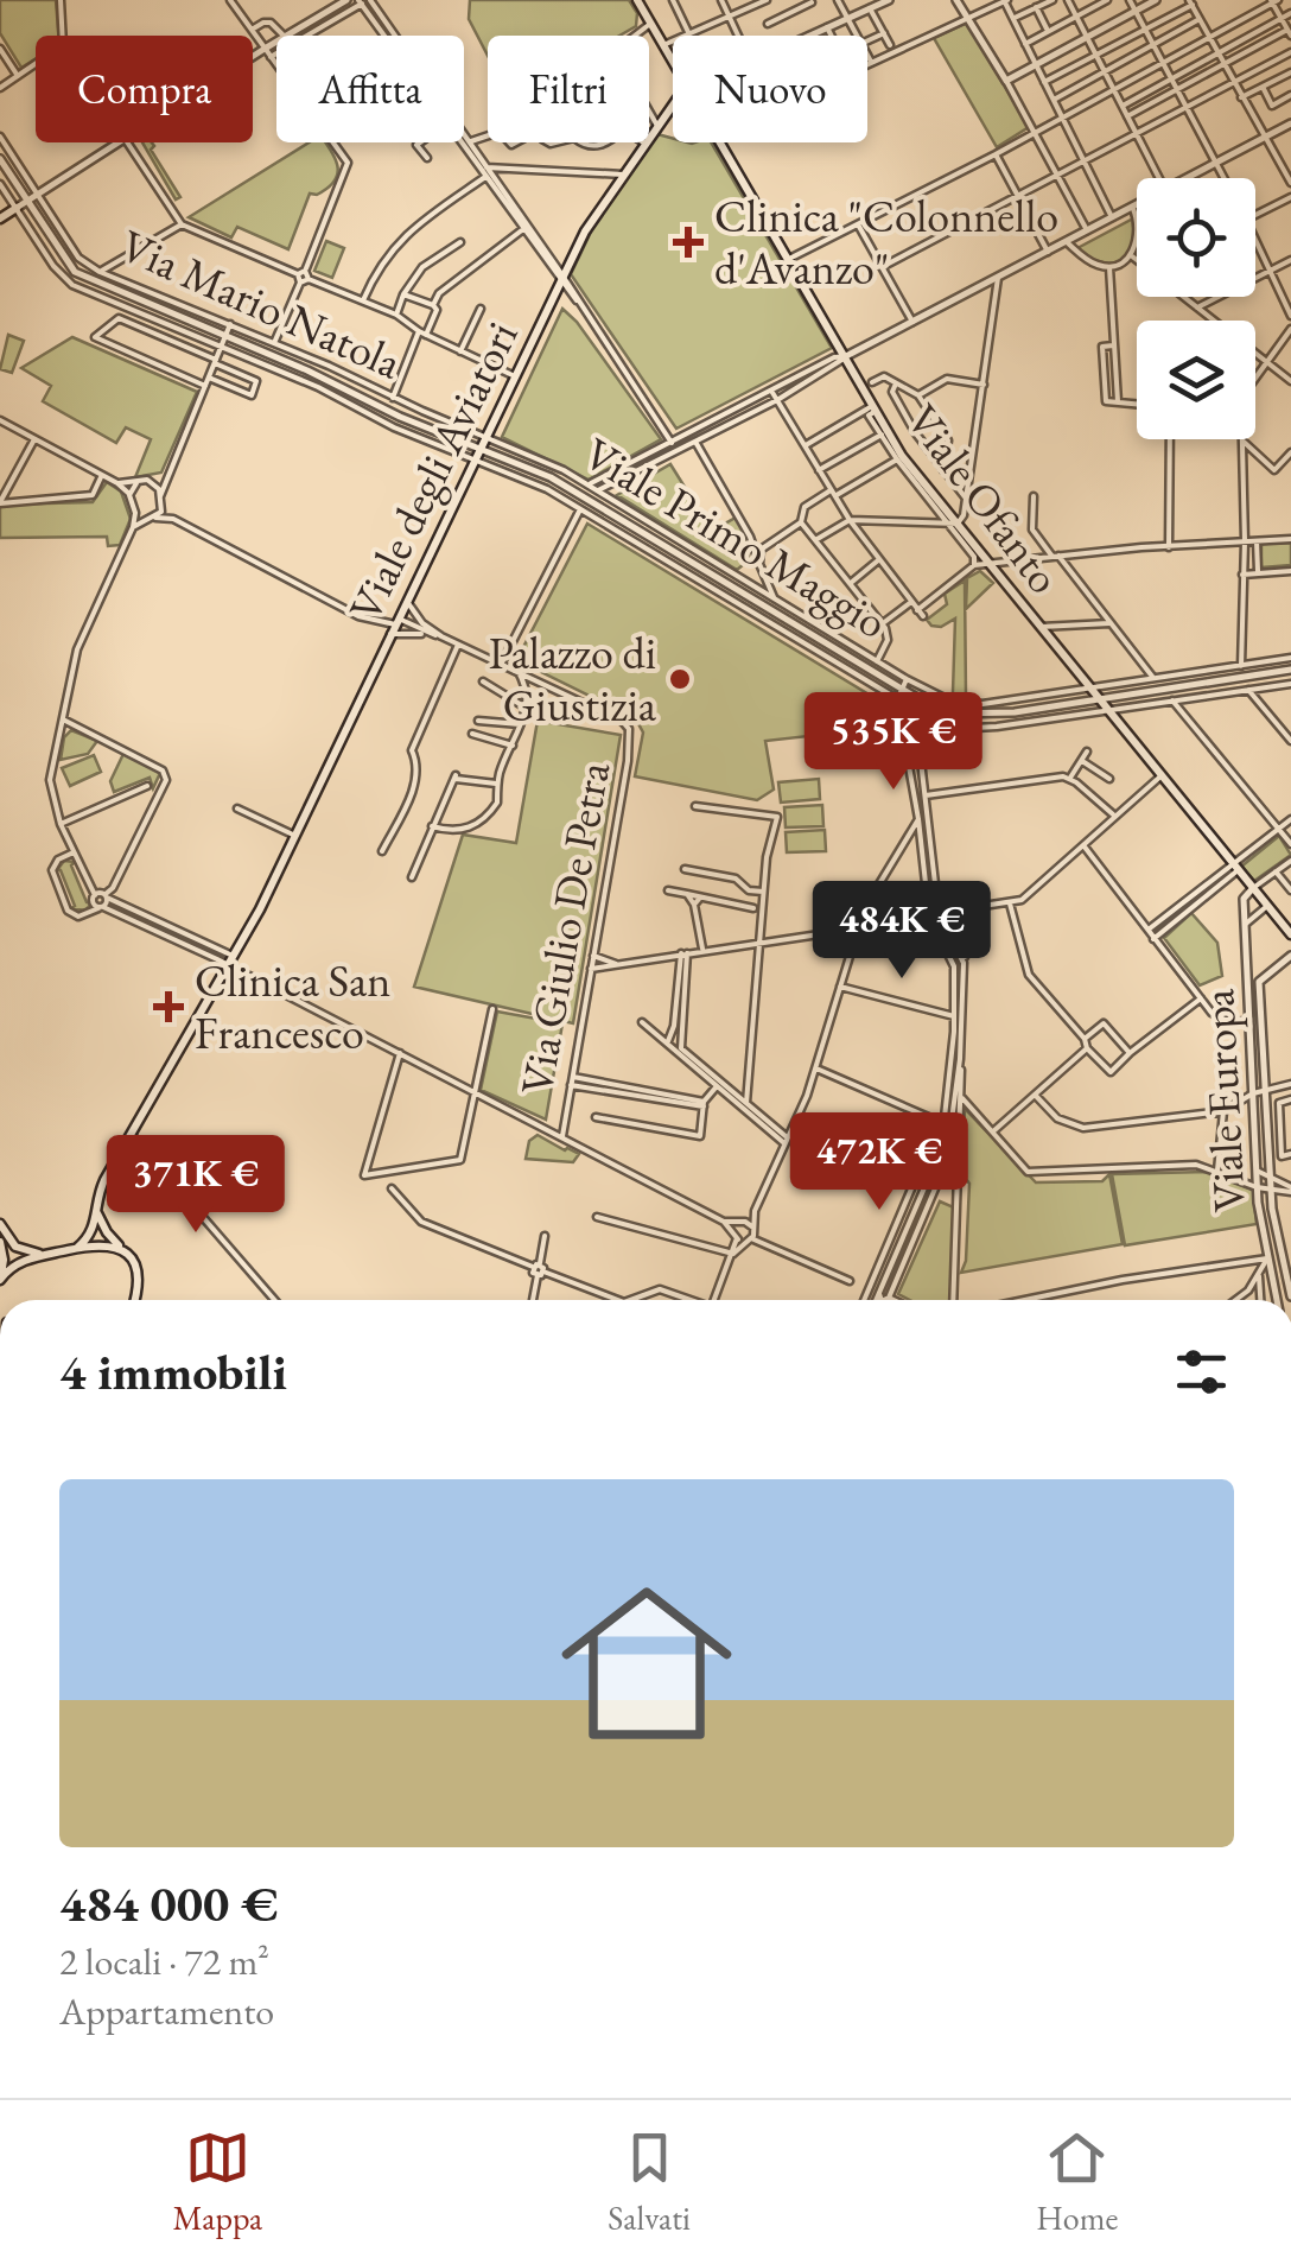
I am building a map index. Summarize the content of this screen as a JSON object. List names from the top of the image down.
{
  "streets": {
    "main road": ["Viale degli Aviatori", "Viale Ofanto"],
    "street": [
      "Via Mario Natola",
      "Viale Primo Maggio",
      "Via Giulio De Petra",
      "Viale Europa"
    ]
  },
  "crossings": [
    ["Via Mario Natola", "Viale degli Aviatori"],
    ["Via Mario Natola", "Viale Primo Maggio"],
    ["Viale degli Aviatori", "Viale Primo Maggio"],
    ["Viale Ofanto", "Viale Primo Maggio"],
    ["Viale Ofanto", "Viale Europa"]
  ],
  "places": {
    "health": ["Clinica \"Colonnello d'Avanzo\"", "Clinica San Francesco"],
    "other": ["Palazzo di Giustizia"]
  },
  "page": {
    "chip": [
      "Compra",
      "Affitta",
      "Filtri",
      "Nuovo"
    ],
    "price": [
      "535K €",
      "484K €",
      "472K €",
      "371K €"
    ],
    "heading": "4 immobili",
    "list": [
      {
        "name": "484 000 €",
        "note": "2 locali · 72 m² · Appartamento"
      }
    ],
    "tabs": ["Mappa", "Salvati", "Home"]
  }
}
